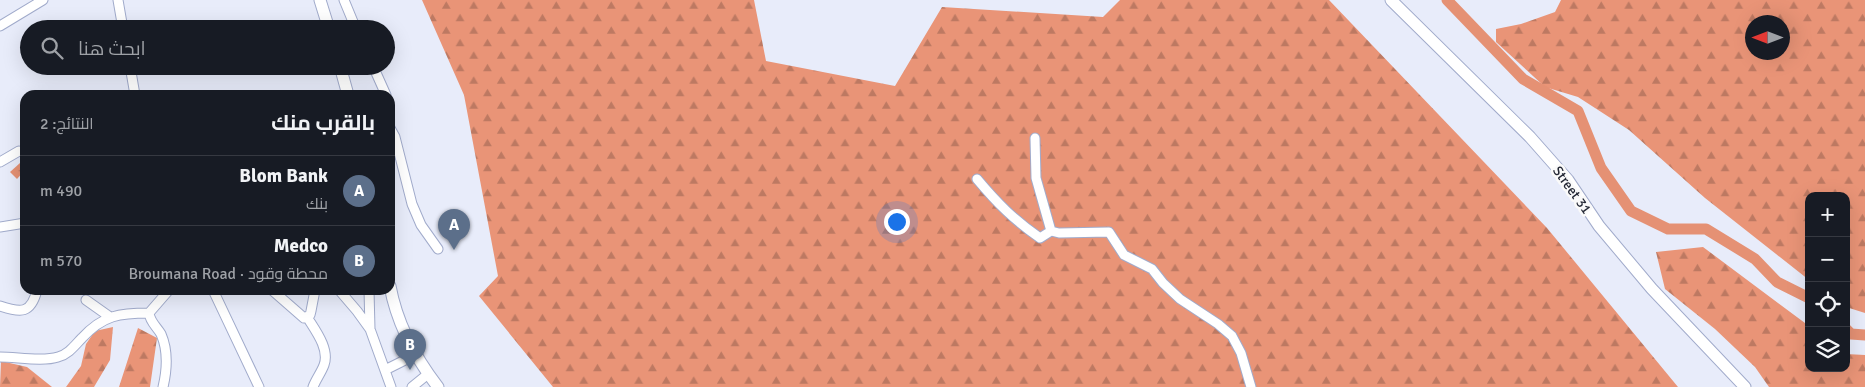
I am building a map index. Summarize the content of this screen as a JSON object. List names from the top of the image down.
{
  "streets": {
    "main road": ["Street 31"]
  },
  "north": "left",
  "page": {
    "search": "ابحث هنا",
    "heading": ["بالقرب منك", "النتائج: 2"],
    "list": [
      {
        "mark": "A",
        "name": "Blom Bank",
        "note": "بنك",
        "value": "490 m"
      },
      {
        "mark": "B",
        "name": "Medco",
        "note": "محطة وقود · Broumana Road",
        "value": "570 m"
      }
    ],
    "map_buttons": ["+", "−"],
    "pins": ["A", "B"]
  }
}
